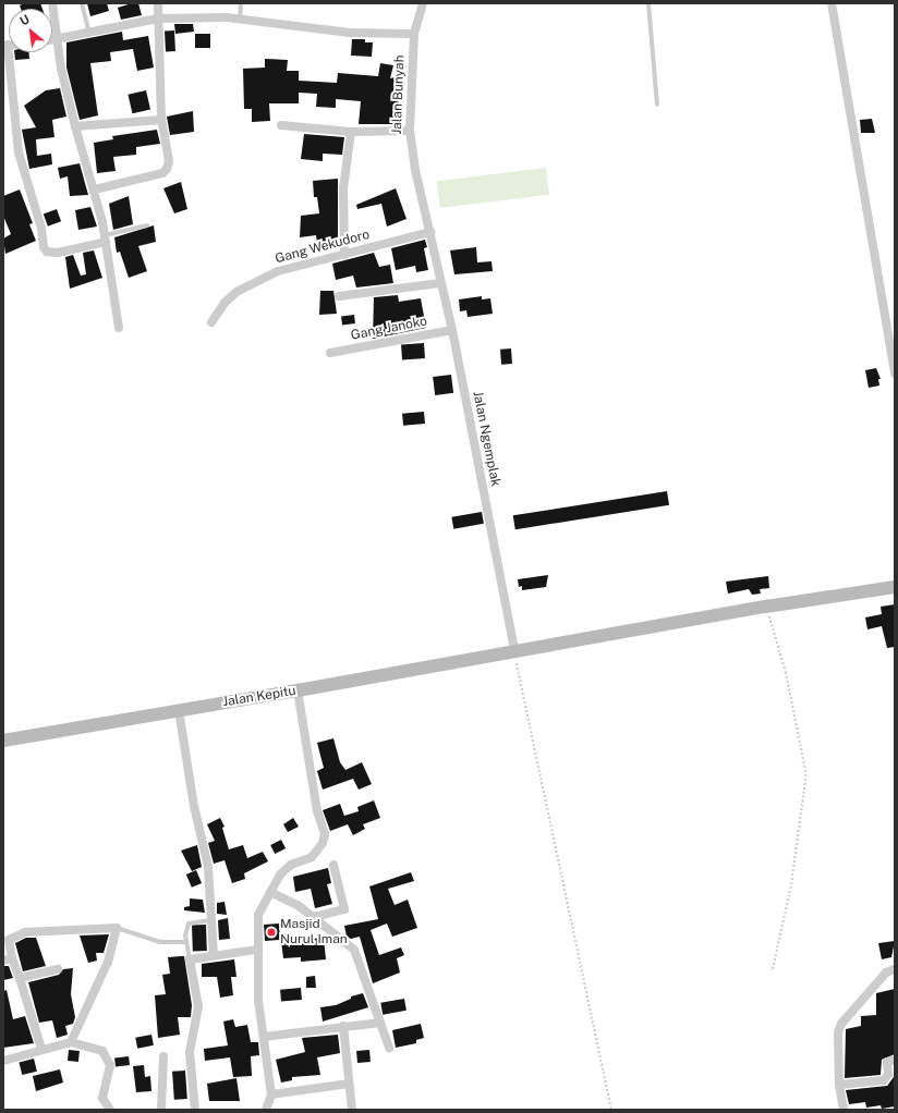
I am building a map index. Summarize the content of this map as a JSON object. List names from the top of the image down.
{
  "streets": {
    "street": [
      "Jalan Bunyah",
      "Gang Wekudoro",
      "Gang Janoko",
      "Jalan Ngemplak",
      "Jalan Kepitu"
    ]
  },
  "crossings": [
    ["Jalan Bunyah", "Gang Wekudoro"],
    ["Jalan Bunyah", "Jalan Ngemplak"],
    ["Gang Wekudoro", "Jalan Ngemplak"],
    ["Gang Janoko", "Jalan Ngemplak"],
    ["Jalan Ngemplak", "Jalan Kepitu"]
  ],
  "places": ["Masjid Nurul Iman"],
  "north": "top left"
}
